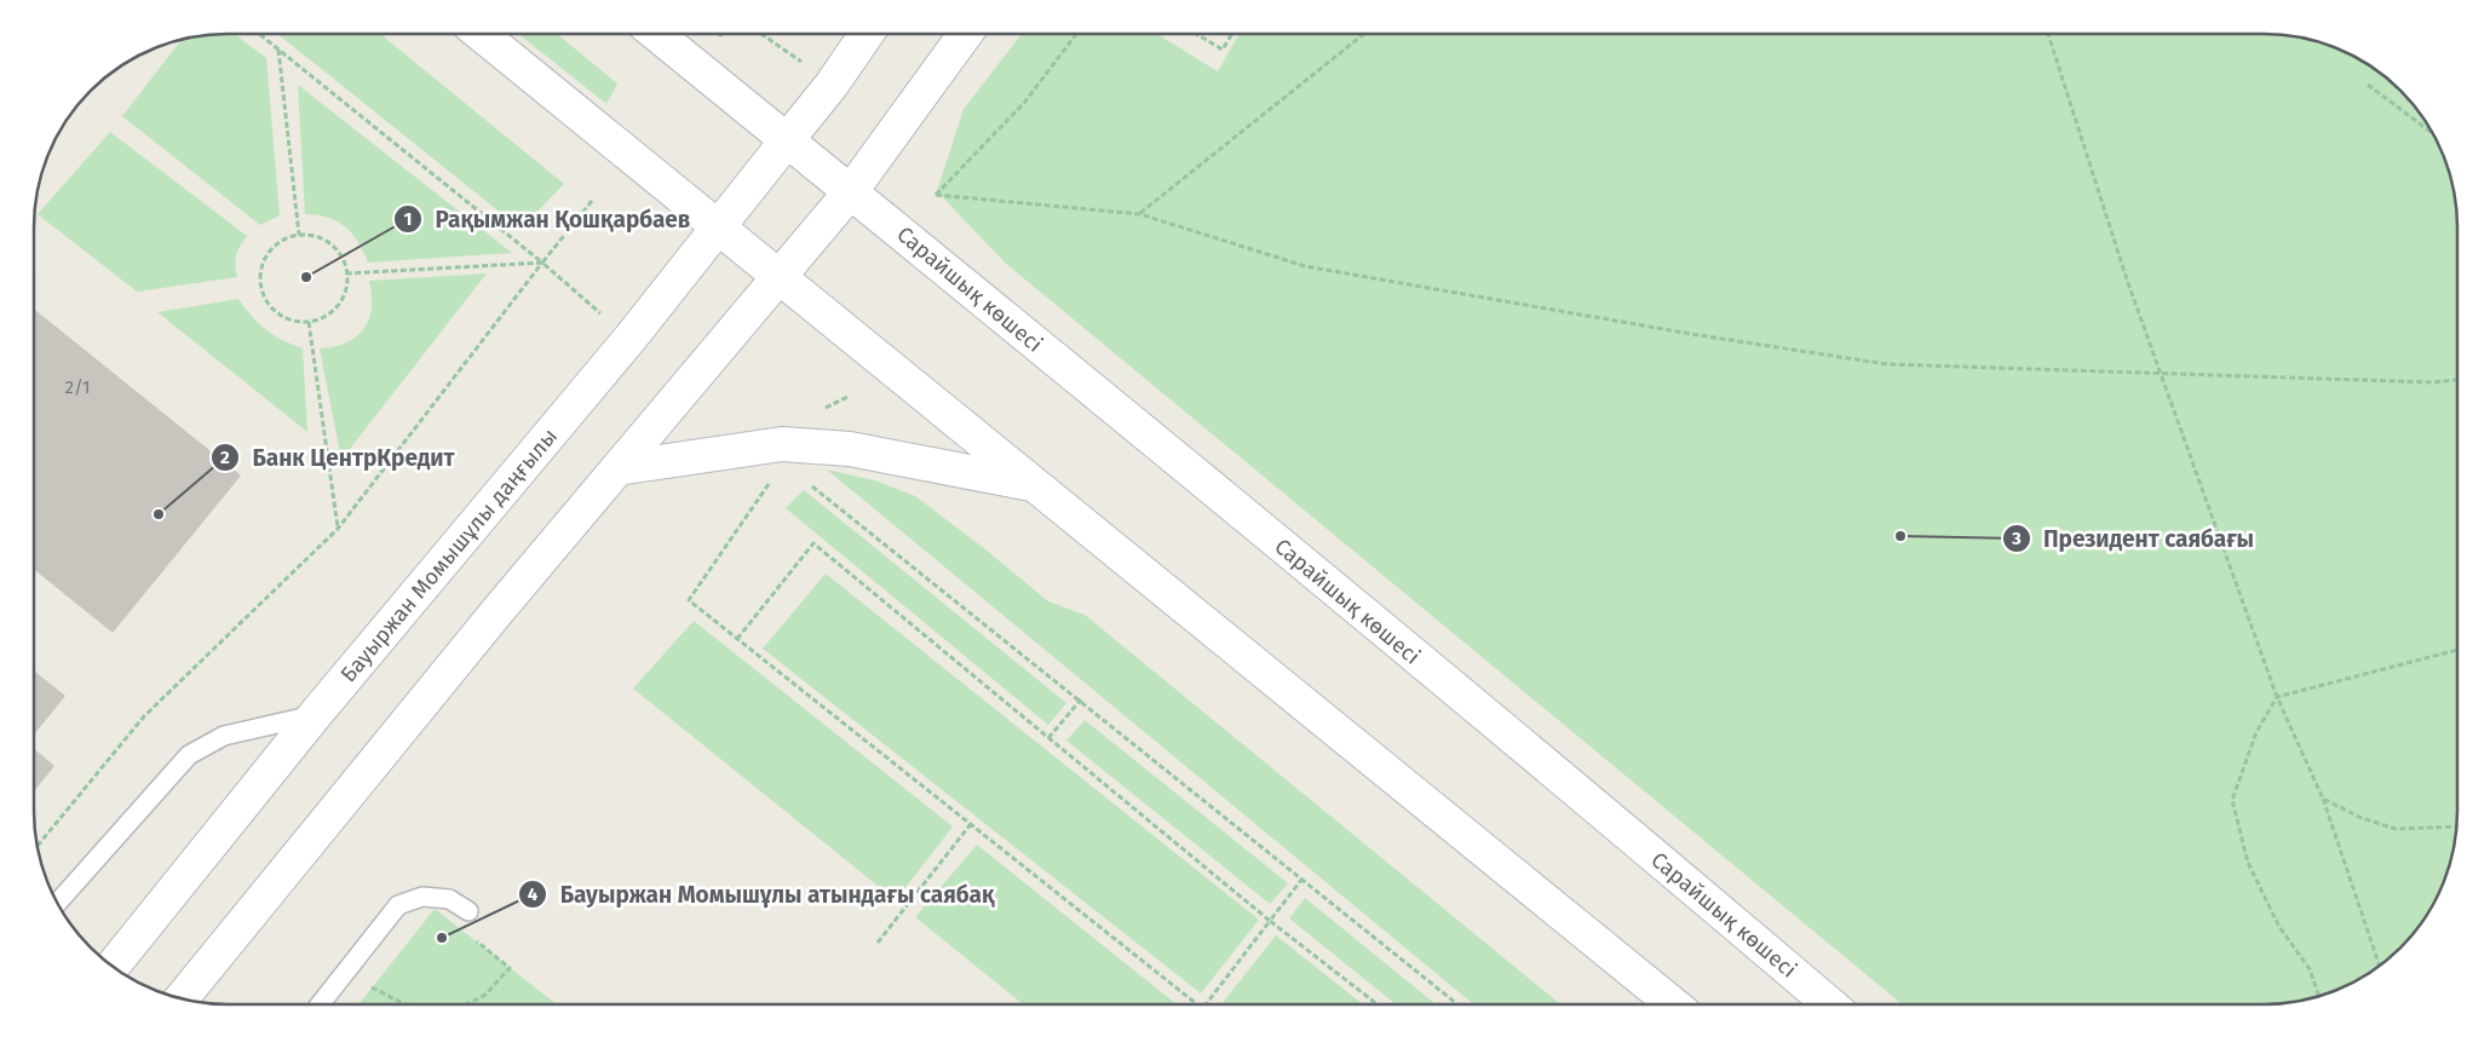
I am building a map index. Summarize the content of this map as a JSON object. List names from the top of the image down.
{
  "streets": {
    "main road": ["Сарайшық көшесі", "Бауыржан Момышұлы даңғылы"]
  },
  "crossings": [
    ["Сарайшық көшесі", "Бауыржан Момышұлы даңғылы"]
  ],
  "places": [
    "Рақымжан Қошқарбаев",
    "Банк ЦентрКредит",
    "Президент саябағы",
    "Бауыржан Момышұлы атындағы саябақ"
  ],
  "house_numbers": ["2/1"]
}
